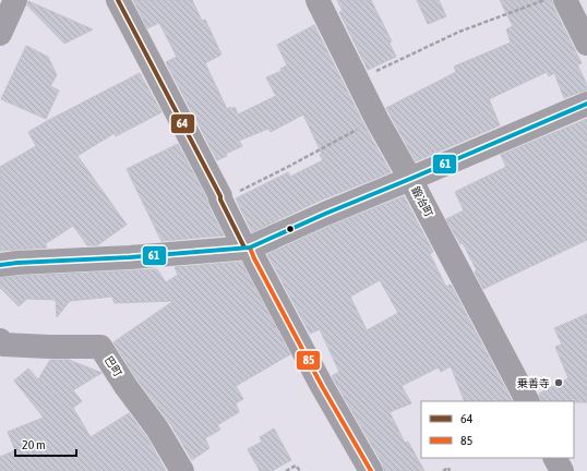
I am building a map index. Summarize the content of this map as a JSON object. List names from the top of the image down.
{
  "streets": {
    "street": ["鍛冶町", "巴町"]
  },
  "places": ["乗善寺"],
  "lines": ["transit line 64", "transit line 61", "transit line 85"],
  "legend": ["64", "85"],
  "scale_bar": "20 m"
}
